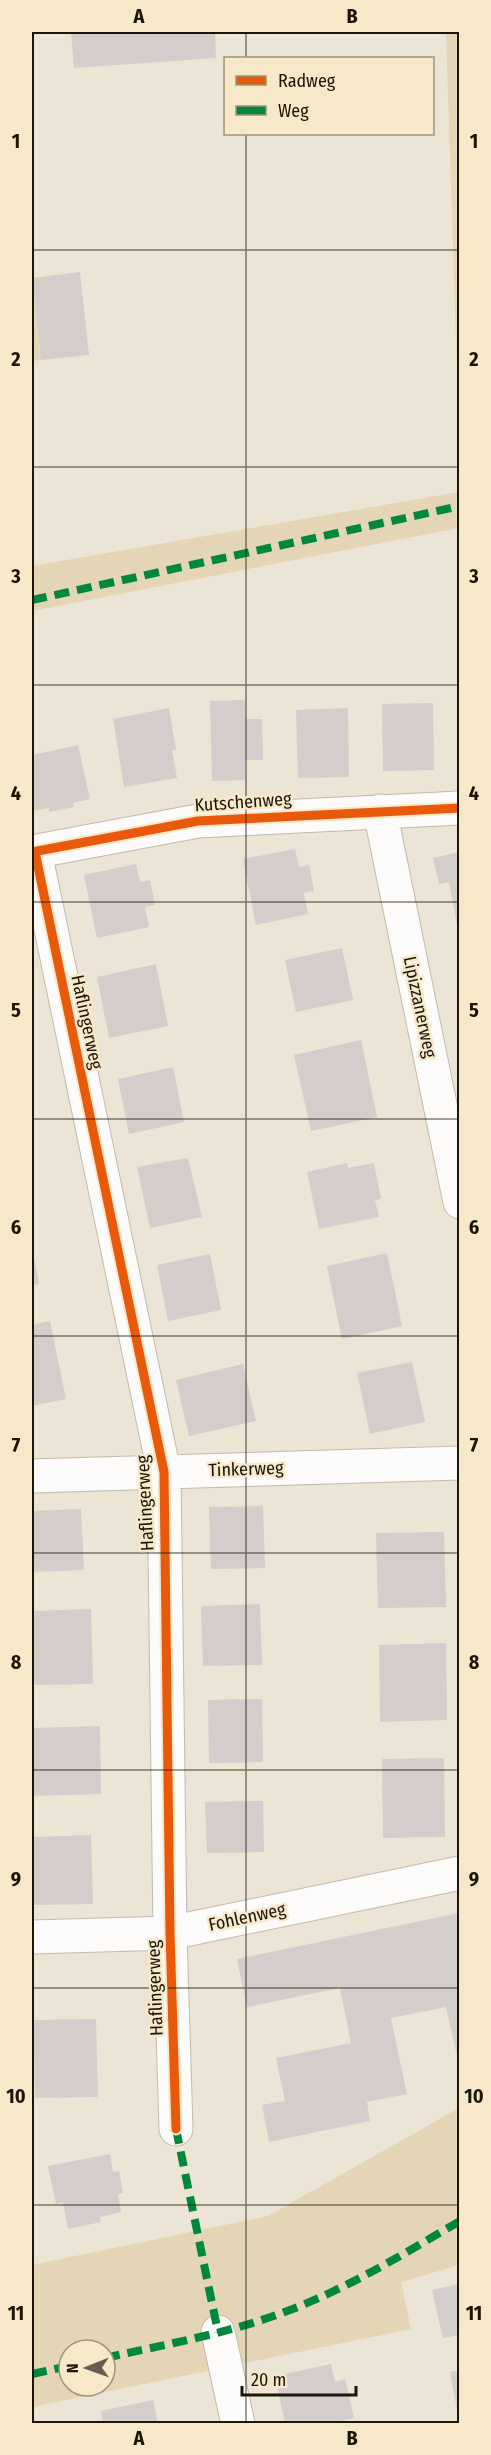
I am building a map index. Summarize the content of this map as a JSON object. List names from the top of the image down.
{
  "streets": {
    "street": [
      "Kutschenweg",
      "Lipizzanerweg",
      "Haflingerweg",
      "Tinkerweg",
      "Fohlenweg"
    ]
  },
  "crossings": [
    ["Kutschenweg", "Lipizzanerweg"],
    ["Kutschenweg", "Haflingerweg"],
    ["Haflingerweg", "Tinkerweg"],
    ["Haflingerweg", "Fohlenweg"]
  ],
  "legend": ["Radweg", "Weg"],
  "scale_bar": "20 m",
  "north": "left",
  "grid": {
    "columns": ["A", "B"],
    "rows": [
      "1",
      "2",
      "3",
      "4",
      "5",
      "6",
      "7",
      "8",
      "9",
      "10",
      "11"
    ]
  }
}
